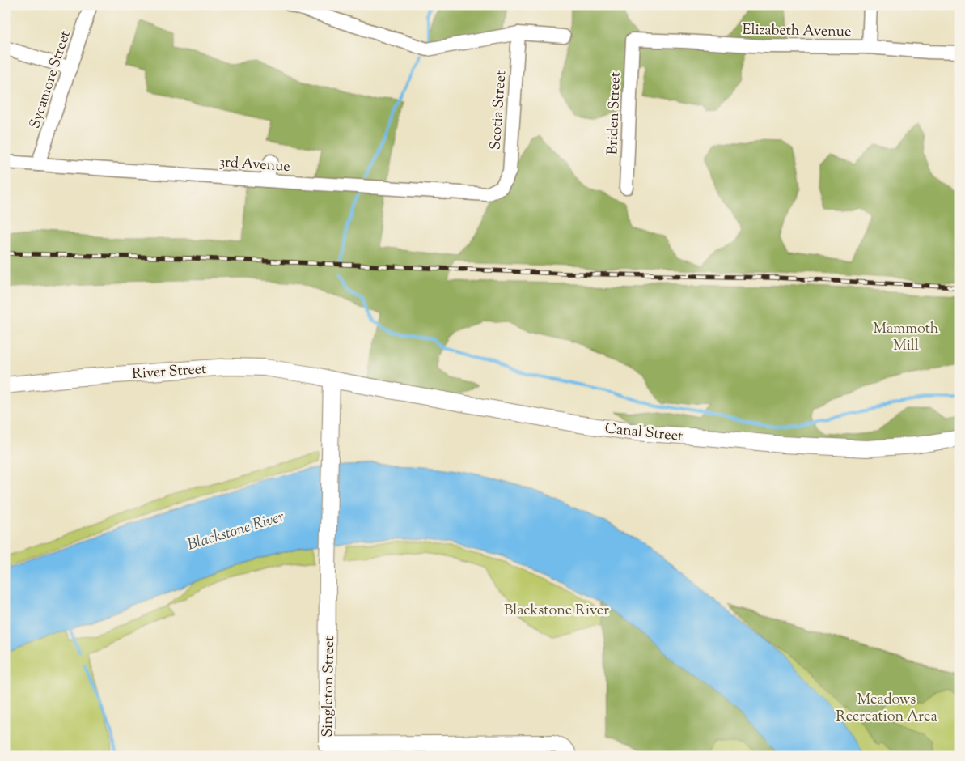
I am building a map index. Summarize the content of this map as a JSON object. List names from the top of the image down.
{
  "streets": {
    "street": [
      "Elizabeth Avenue",
      "Sycamore Street",
      "Scotia Street",
      "Briden Street",
      "3rd Avenue",
      "River Street",
      "Canal Street",
      "Singleton Street"
    ]
  },
  "crossings": [
    ["Elizabeth Avenue", "Briden Street"],
    ["Sycamore Street", "3rd Avenue"],
    ["Scotia Street", "3rd Avenue"],
    ["River Street", "Canal Street"],
    ["River Street", "Singleton Street"],
    ["Canal Street", "Singleton Street"]
  ],
  "water": ["Blackstone River"],
  "parks": ["Mammoth Mill", "Blackstone River", "Meadows Recreation Area"]
}
